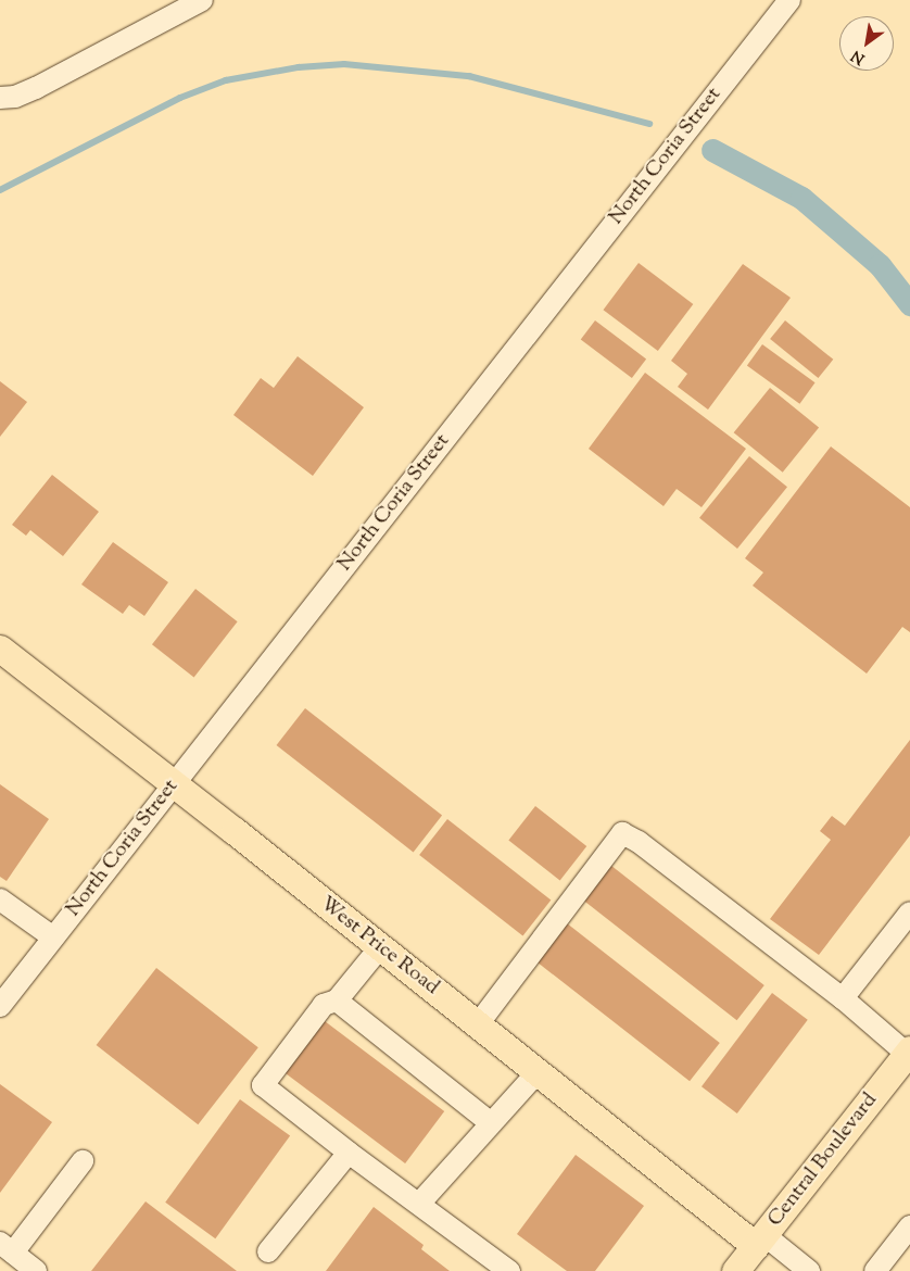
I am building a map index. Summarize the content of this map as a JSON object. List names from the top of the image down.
{
  "streets": {
    "main road": ["West Price Road", "Central Boulevard"],
    "street": ["North Coria Street"]
  },
  "crossings": [
    ["North Coria Street", "West Price Road"],
    ["West Price Road", "Central Boulevard"]
  ],
  "north": "bottom left"
}
